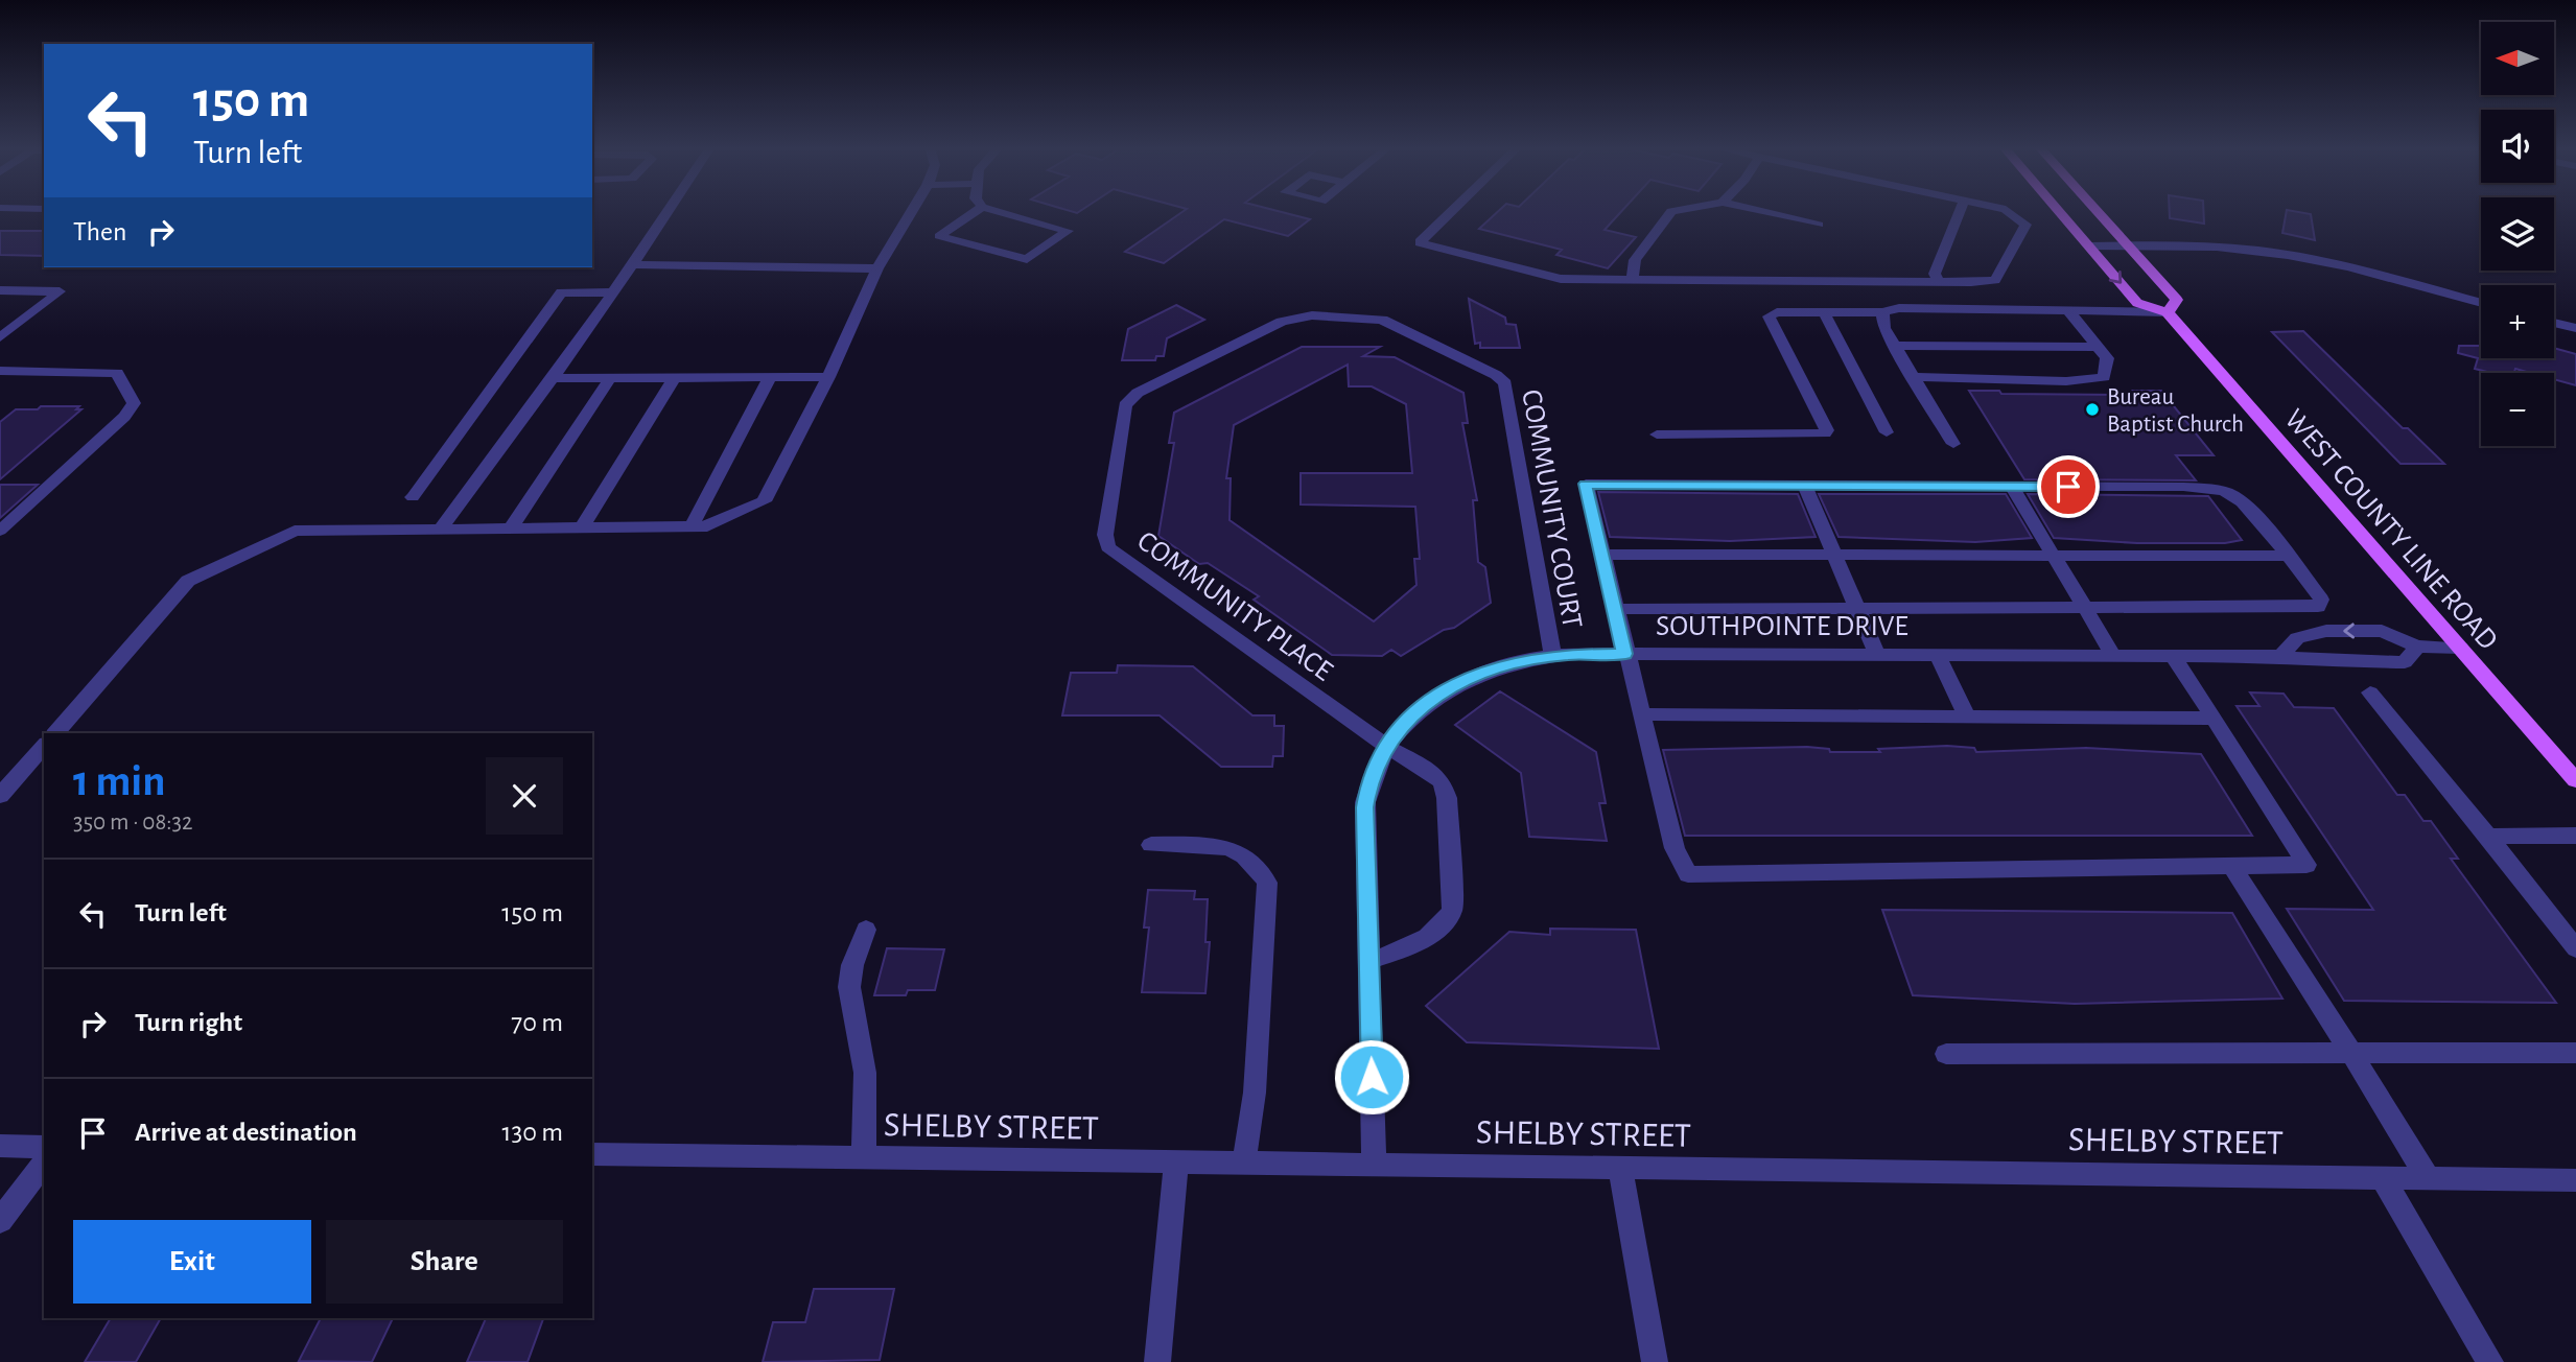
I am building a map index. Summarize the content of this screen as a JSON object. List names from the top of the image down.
{
  "streets": {
    "main road": ["WEST COUNTY LINE ROAD"],
    "street": [
      "COMMUNITY COURT",
      "COMMUNITY PLACE",
      "SOUTHPOINTE DRIVE",
      "SHELBY STREET"
    ]
  },
  "crossings": [
    ["COMMUNITY COURT", "COMMUNITY PLACE"],
    ["COMMUNITY COURT", "SOUTHPOINTE DRIVE"],
    ["WEST COUNTY LINE ROAD", "SOUTHPOINTE DRIVE"],
    ["COMMUNITY PLACE", "SOUTHPOINTE DRIVE"],
    ["SOUTHPOINTE DRIVE", "SHELBY STREET"]
  ],
  "places": ["Bureau Baptist Church"],
  "north": "left",
  "page": {
    "map_buttons": ["+", "−"],
    "turn": ["150 m", "Turn left"],
    "then": "Then",
    "heading": ["1 min", "350 m · 08:32"],
    "list": [
      {
        "name": "Turn left",
        "value": "150 m"
      },
      {
        "name": "Turn right",
        "value": "70 m"
      },
      {
        "name": "Arrive at destination",
        "value": "130 m"
      }
    ],
    "buttons": ["Exit", "Share"]
  }
}
